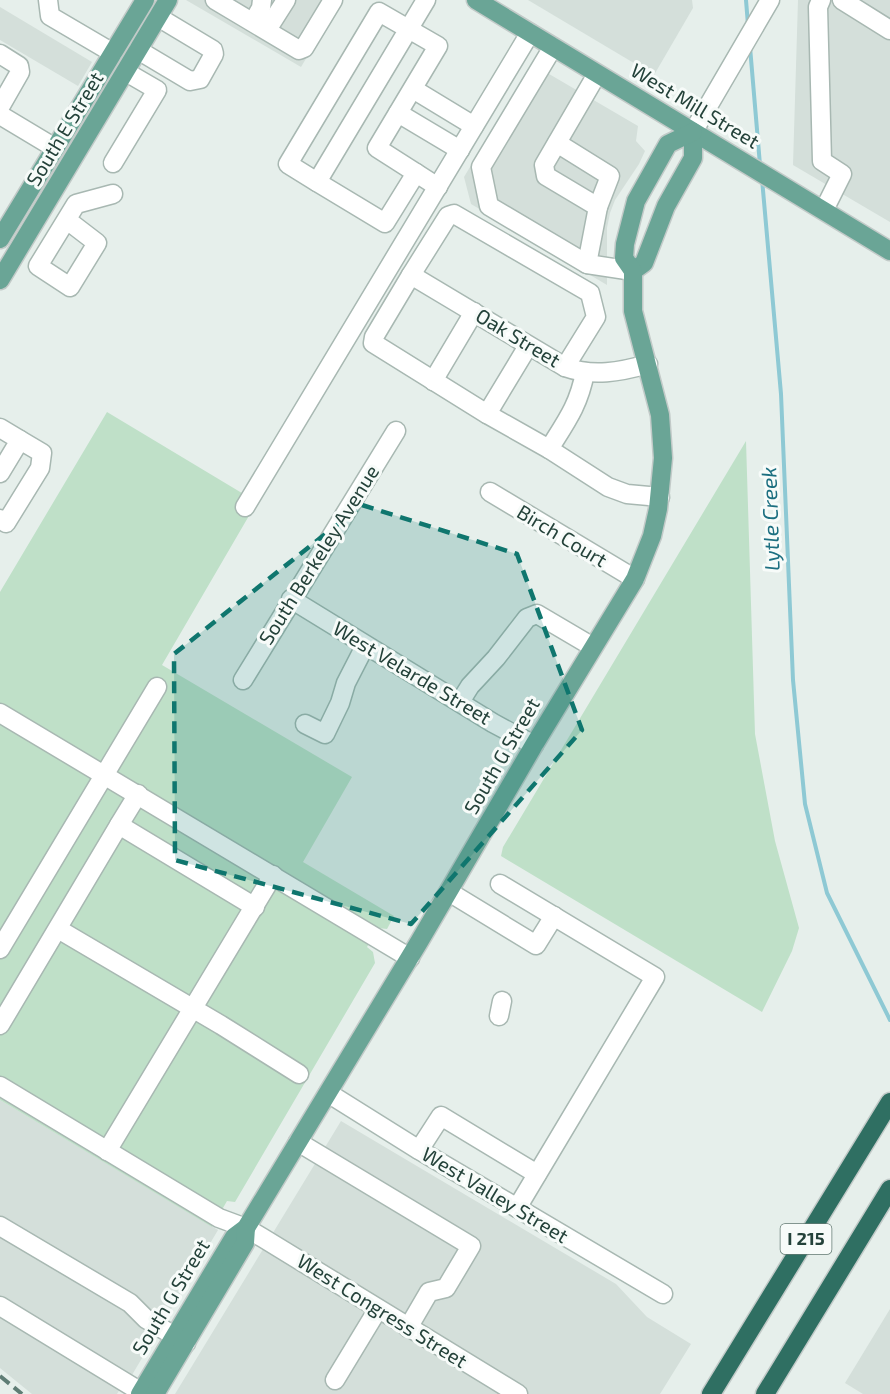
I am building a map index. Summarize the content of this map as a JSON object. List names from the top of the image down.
{
  "streets": {
    "highway": ["I 215"],
    "main road": ["West Mill Street", "South E Street", "South G Street"],
    "street": [
      "Oak Street",
      "Birch Court",
      "South Berkeley Avenue",
      "West Velarde Street",
      "West Valley Street",
      "West Congress Street"
    ]
  },
  "crossings": [
    ["West Mill Street", "South G Street"],
    ["Oak Street", "South G Street"],
    ["Birch Court", "South G Street"],
    ["South Berkeley Avenue", "West Velarde Street"],
    ["West Velarde Street", "South G Street"],
    ["South G Street", "West Valley Street"],
    ["South G Street", "West Congress Street"]
  ],
  "water": ["Lytle Creek"]
}
